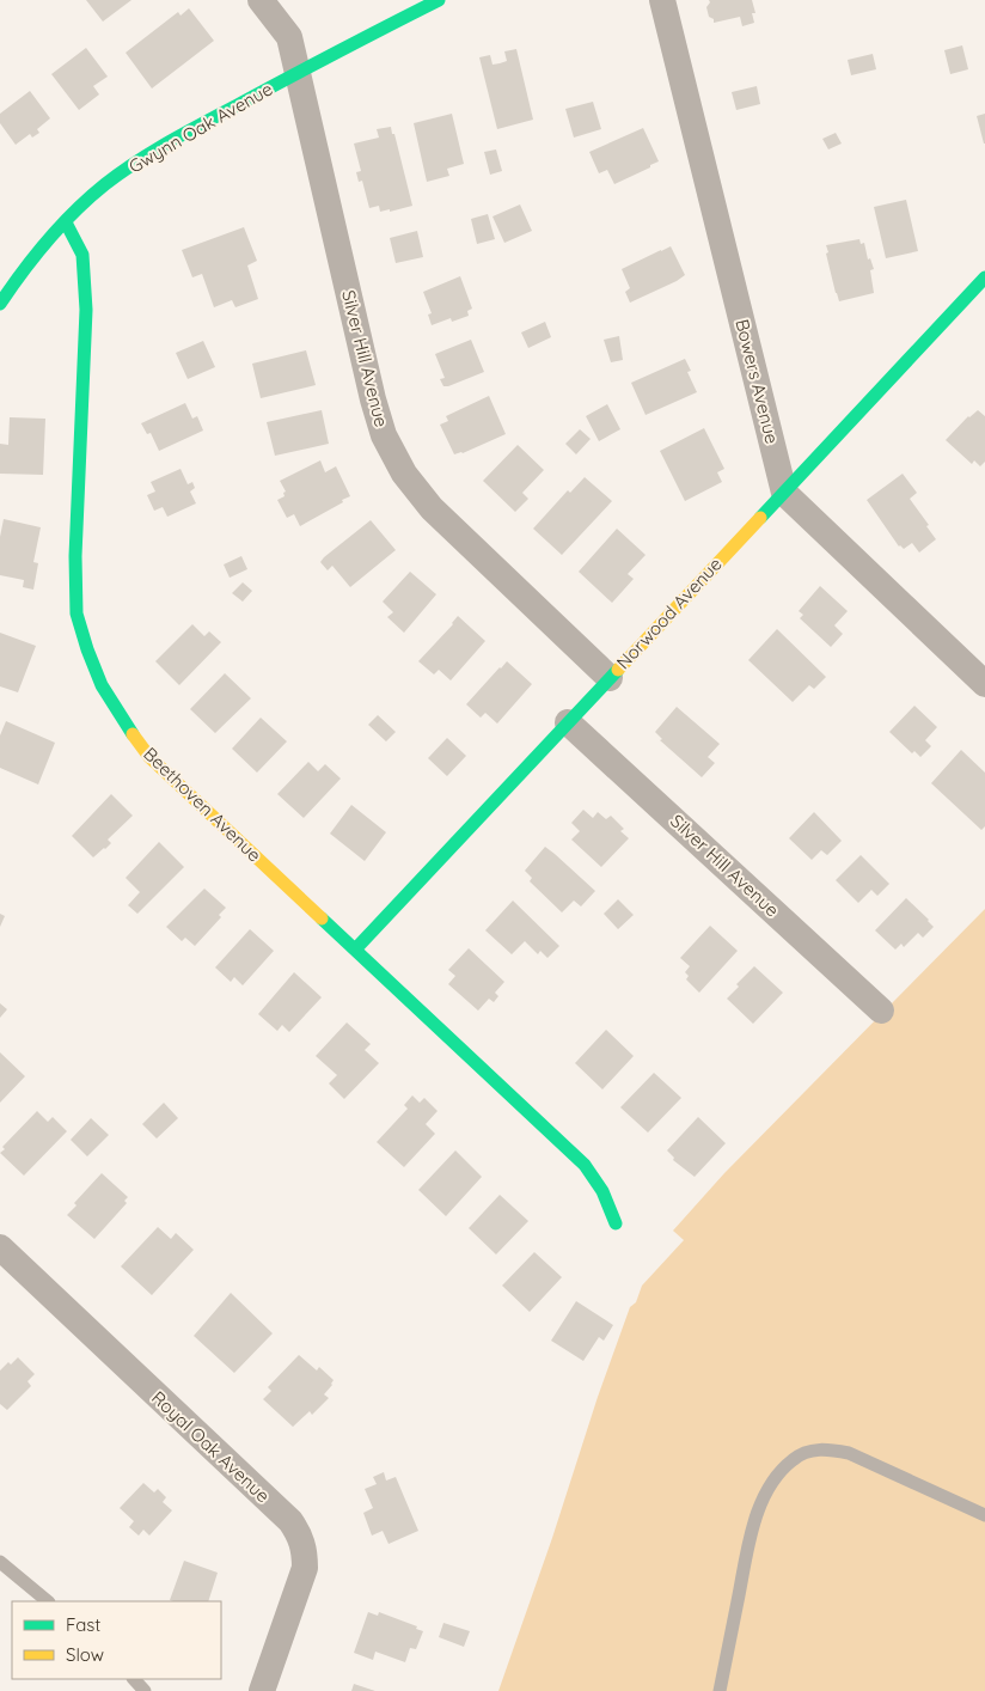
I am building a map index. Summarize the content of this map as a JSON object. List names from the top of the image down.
{
  "streets": {
    "street": [
      "Gwynn Oak Avenue",
      "Silver Hill Avenue",
      "Bowers Avenue",
      "Norwood Avenue",
      "Beethoven Avenue",
      "Royal Oak Avenue"
    ]
  },
  "crossings": [
    ["Gwynn Oak Avenue", "Silver Hill Avenue"],
    ["Gwynn Oak Avenue", "Beethoven Avenue"],
    ["Silver Hill Avenue", "Norwood Avenue"],
    ["Bowers Avenue", "Norwood Avenue"],
    ["Norwood Avenue", "Beethoven Avenue"]
  ],
  "legend": ["Fast", "Slow"]
}
